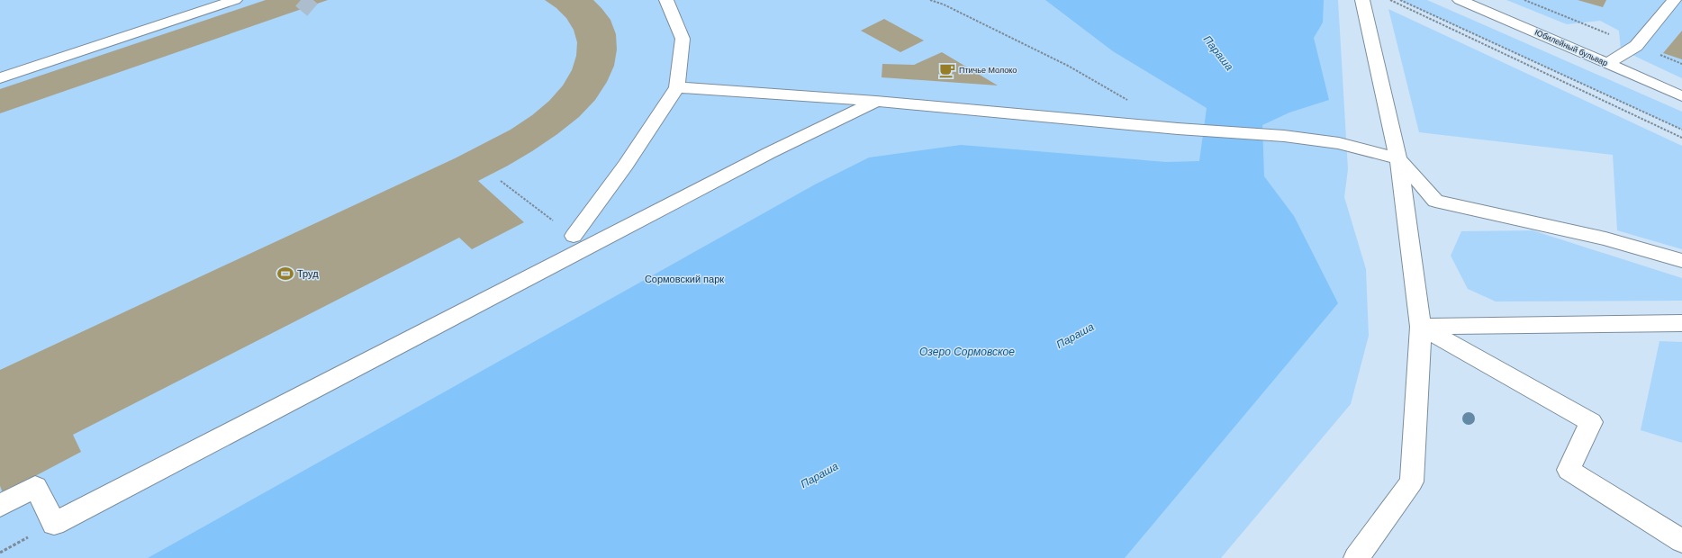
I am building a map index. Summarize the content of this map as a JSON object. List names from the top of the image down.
{
  "streets": {
    "street": ["Юбилейный бульвар"]
  },
  "water": ["Параша", "Озеро Сормовское"],
  "parks": ["Сормовский парк"],
  "places": {
    "cafe": ["Птичье Молоко"],
    "sports": ["Труд"]
  }
}
